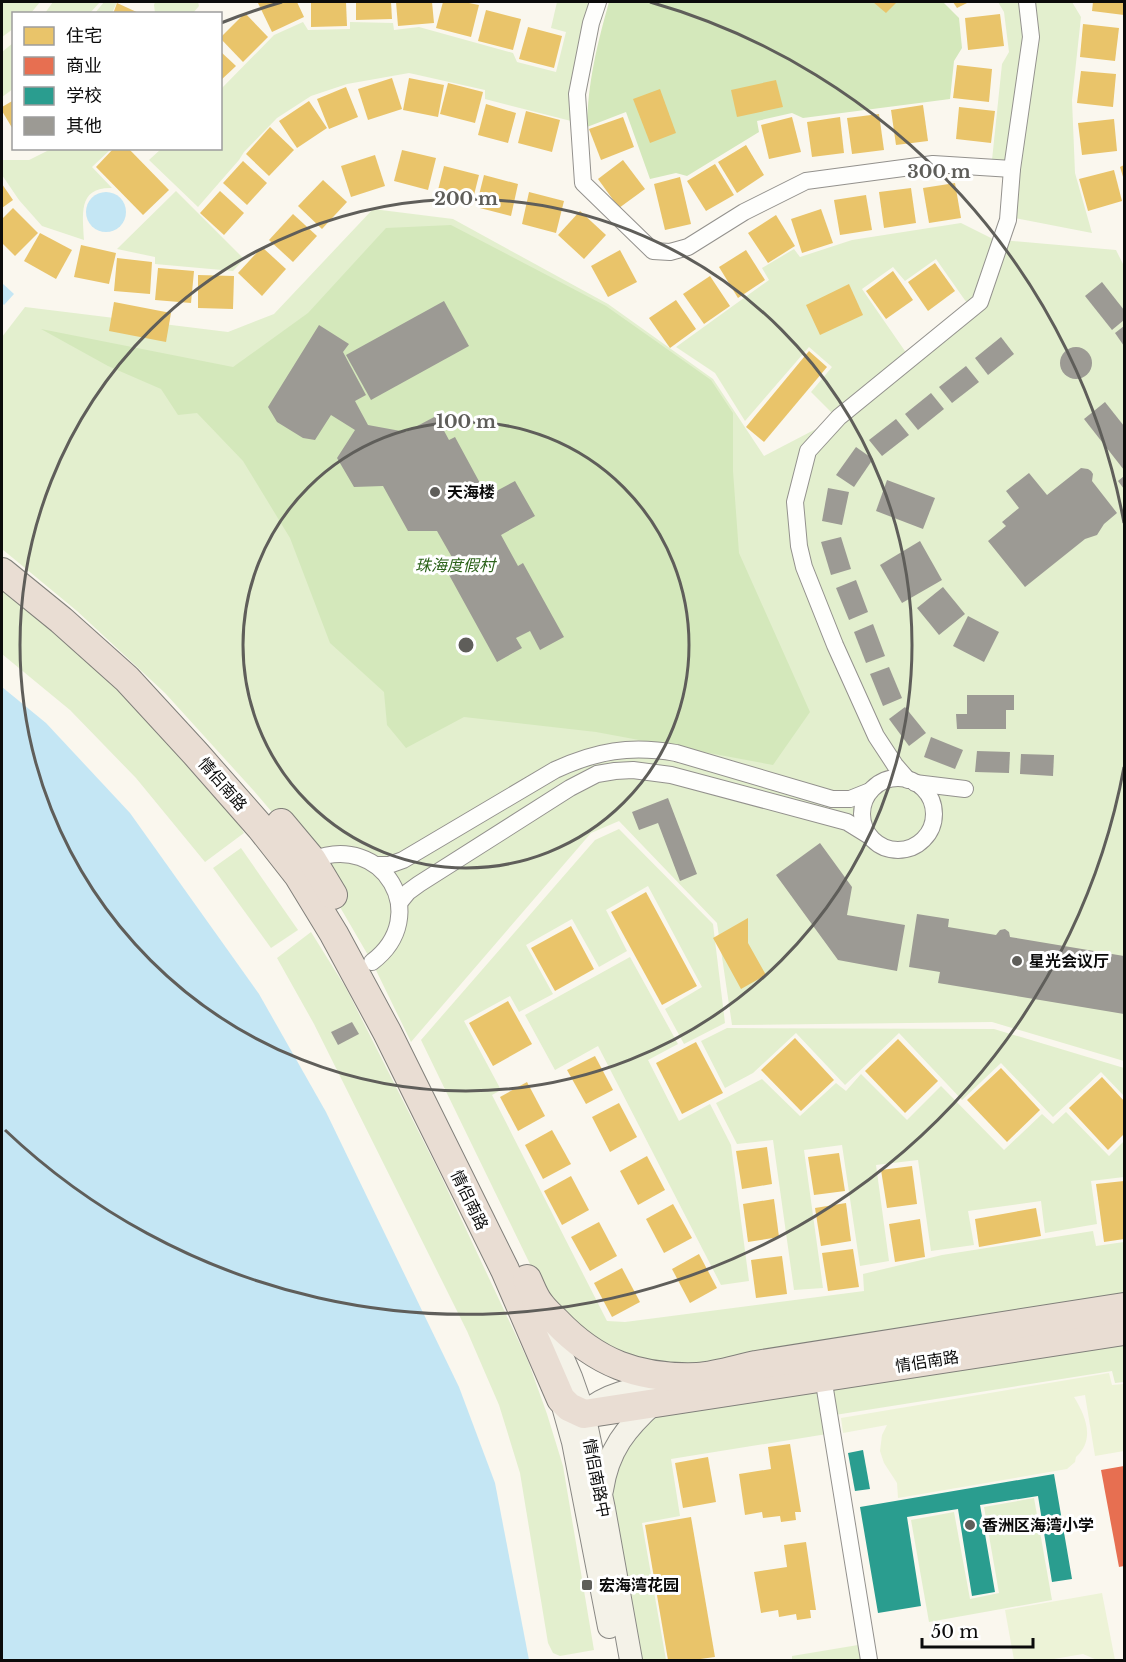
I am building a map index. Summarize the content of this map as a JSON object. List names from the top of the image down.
{
  "streets": {
    "highway": ["情侣南路"],
    "street": ["情侣南路中"]
  },
  "crossings": [
    ["情侣南路", "情侣南路中"]
  ],
  "parks": ["珠海度假村"],
  "places": {
    "other": ["天海楼", "星光会议厅", "香洲区海湾小学"],
    "transit": ["宏海湾花园"]
  },
  "legend": [
    "住宅",
    "商业",
    "学校",
    "其他"
  ],
  "scale_bar": "50 m",
  "rings": ["300 m", "200 m", "100 m"]
}
